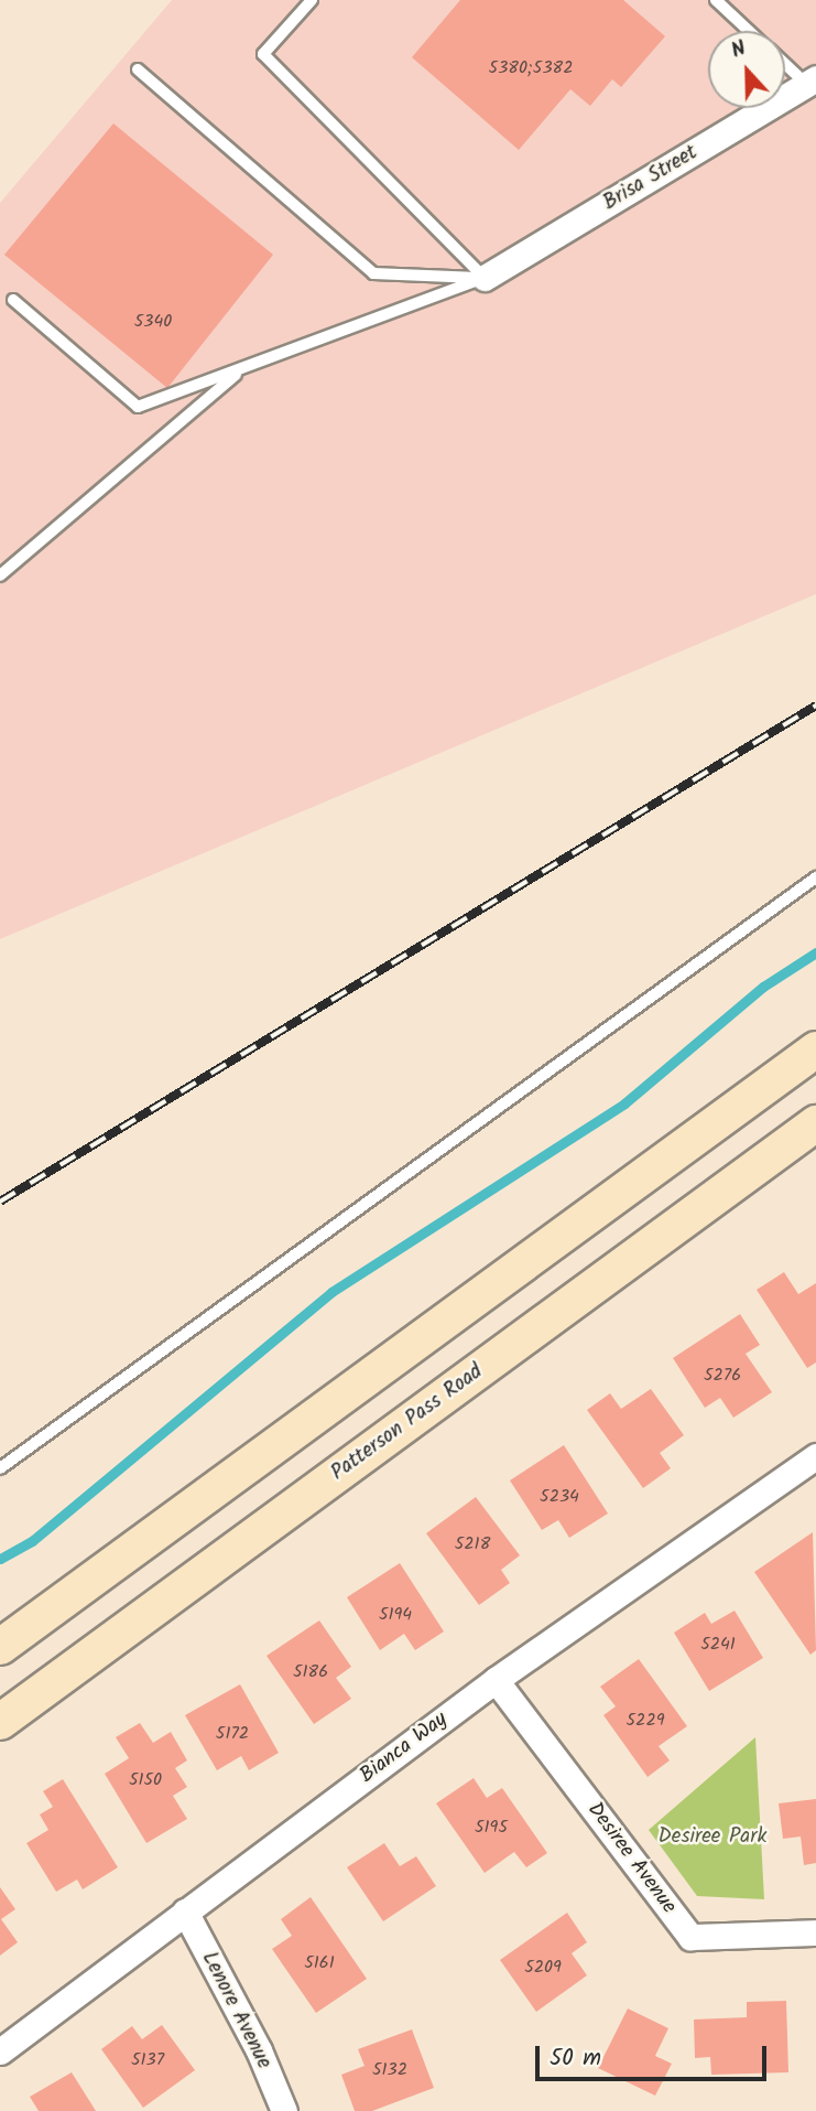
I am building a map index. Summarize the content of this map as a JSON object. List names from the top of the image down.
{
  "streets": {
    "main road": ["Patterson Pass Road"],
    "street": [
      "Brisa Street",
      "Bianca Way",
      "Desiree Avenue",
      "Lenore Avenue"
    ]
  },
  "crossings": [
    ["Bianca Way", "Desiree Avenue"],
    ["Bianca Way", "Lenore Avenue"]
  ],
  "parks": ["Desiree Park"],
  "house_numbers": [
    "5380;5382",
    "5340",
    "5276",
    "5234",
    "5218",
    "5194",
    "5241",
    "5186",
    "5229",
    "5172",
    "5150",
    "5195",
    "5161",
    "5209",
    "5137",
    "5132"
  ],
  "scale_bar": "50 m",
  "north": "top"
}
